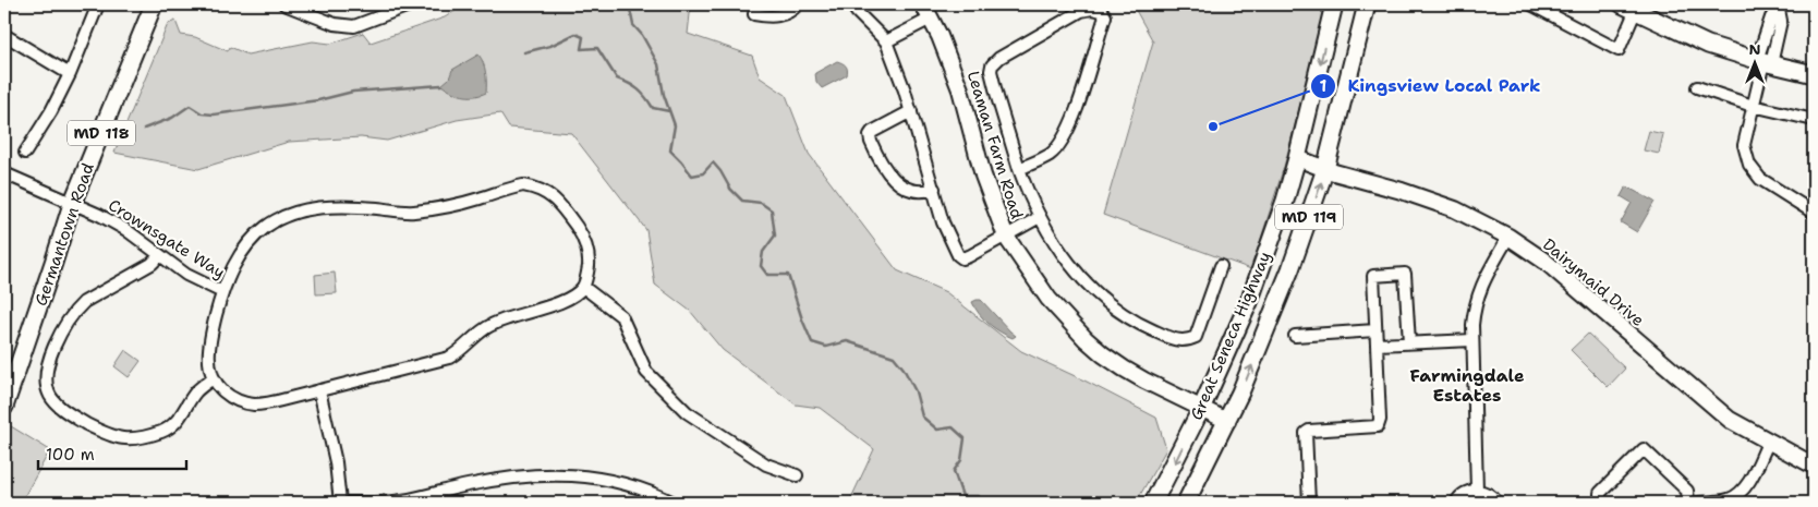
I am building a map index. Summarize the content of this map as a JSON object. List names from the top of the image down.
{
  "streets": {
    "main road": [
      "MD 118",
      "MD 119",
      "Germantown Road",
      "Great Seneca Highway"
    ],
    "street": ["Leaman Farm Road", "Crownsgate Way", "Dairymaid Drive"]
  },
  "crossings": [
    ["Leaman Farm Road", "Great Seneca Highway"],
    ["Germantown Road", "Crownsgate Way"],
    ["Dairymaid Drive", "Great Seneca Highway"]
  ],
  "districts": ["Farmingdale Estates"],
  "places": ["Kingsview Local Park"],
  "scale_bar": "100 m",
  "north": "top"
}
